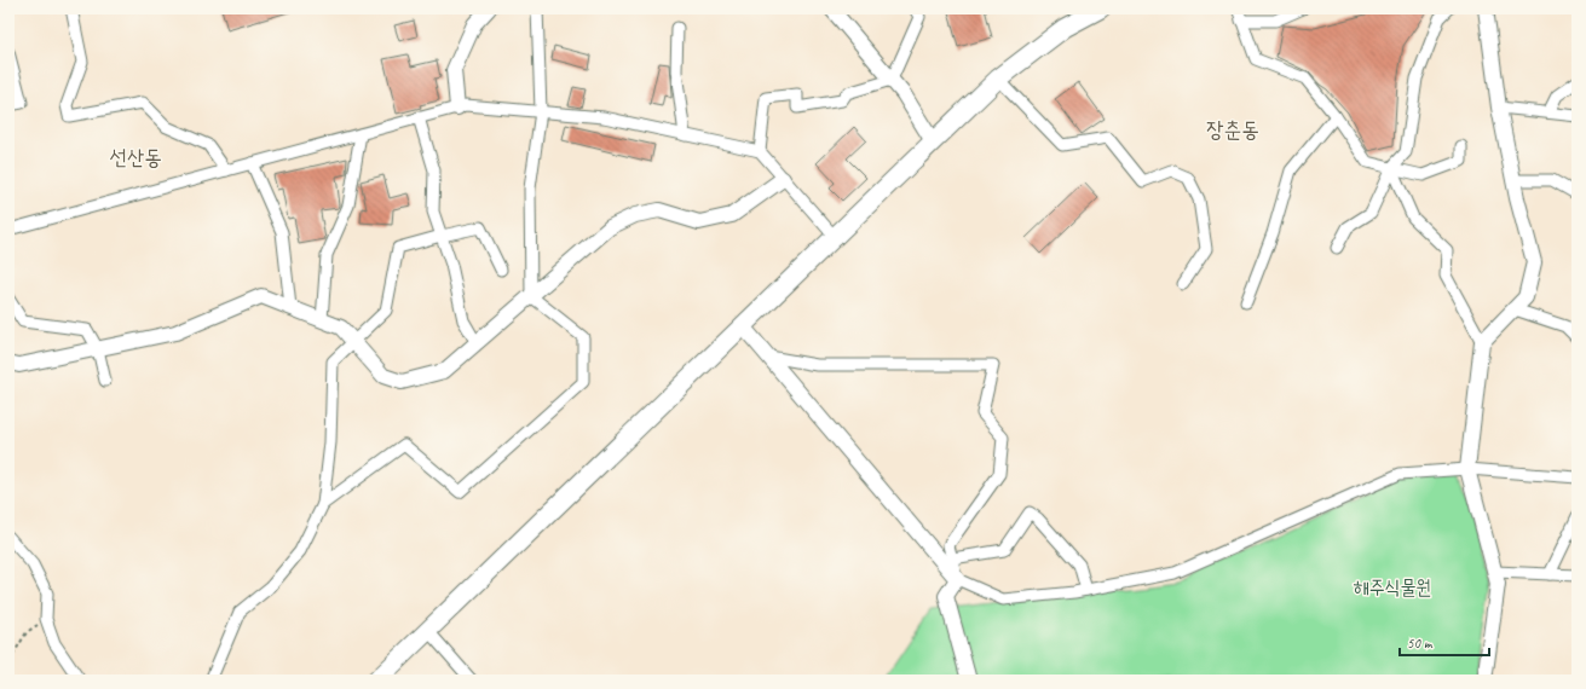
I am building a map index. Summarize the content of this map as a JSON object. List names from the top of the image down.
{
  "districts": ["장춘동", "선산동"],
  "parks": ["해주식물원"],
  "scale_bar": "50 m"
}
